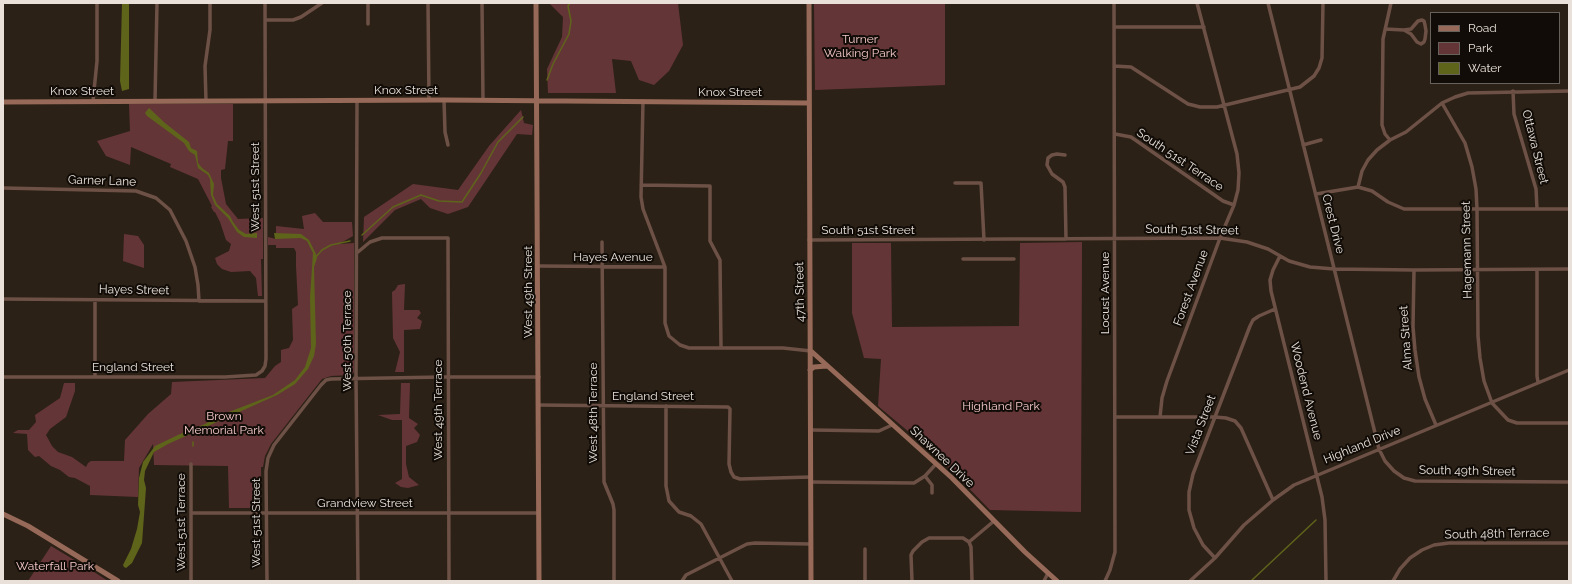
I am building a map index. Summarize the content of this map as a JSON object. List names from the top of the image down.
{
  "streets": {
    "street": [
      "Knox Street",
      "Ottawa Street",
      "South 51st Terrace",
      "Garner Lane",
      "West 51st Street",
      "Crest Drive",
      "South 51st Street",
      "Hagemann Street",
      "Hayes Avenue",
      "Forest Avenue",
      "Hayes Street",
      "West 49th Street",
      "47th Street",
      "Locust Avenue",
      "Alma Street",
      "West 50th Terrace",
      "England Street",
      "Woodend Avenue",
      "West 49th Terrace",
      "West 48th Terrace",
      "Vista Street",
      "Highland Drive",
      "Shawnee Drive",
      "South 49th Street",
      "Grandview Street",
      "West 51st Terrace",
      "South 48th Terrace"
    ]
  },
  "crossings": [
    ["Knox Street", "West 51st Street"],
    ["Knox Street", "West 49th Street"],
    ["Knox Street", "47th Street"],
    ["Knox Street", "West 50th Terrace"],
    ["South 51st Terrace", "Forest Avenue"],
    ["South 51st Terrace", "Locust Avenue"],
    ["Garner Lane", "Hayes Street"],
    ["West 51st Street", "Hayes Street"],
    ["West 51st Street", "West 50th Terrace"],
    ["West 51st Street", "England Street"],
    ["West 51st Street", "Grandview Street"],
    ["Crest Drive", "South 51st Street"],
    ["Crest Drive", "Highland Drive"],
    ["Crest Drive", "South 49th Street"],
    ["South 51st Street", "Hagemann Street"],
    ["South 51st Street", "Forest Avenue"],
    ["South 51st Street", "47th Street"],
    ["South 51st Street", "Locust Avenue"],
    ["South 51st Street", "Alma Street"],
    ["South 51st Street", "Woodend Avenue"],
    ["Hagemann Street", "Highland Drive"],
    ["Hayes Avenue", "West 49th Street"],
    ["Hayes Avenue", "47th Street"],
    ["Hayes Avenue", "West 48th Terrace"],
    ["Hayes Avenue", "Shawnee Drive"],
    ["West 49th Street", "England Street"],
    ["West 49th Street", "Grandview Street"],
    ["47th Street", "England Street"],
    ["47th Street", "Shawnee Drive"],
    ["Alma Street", "Highland Drive"],
    ["West 50th Terrace", "West 49th Terrace"],
    ["West 50th Terrace", "Grandview Street"],
    ["England Street", "West 48th Terrace"],
    ["Woodend Avenue", "Vista Street"],
    ["Woodend Avenue", "Highland Drive"],
    ["West 49th Terrace", "Grandview Street"],
    ["Vista Street", "Highland Drive"],
    ["Highland Drive", "South 49th Street"],
    ["Grandview Street", "West 51st Terrace"]
  ],
  "parks": [
    "Turner Walking Park",
    "Highland Park",
    "Brown Memorial Park",
    "Waterfall Park"
  ],
  "legend": ["Road", "Park", "Water"]
}
